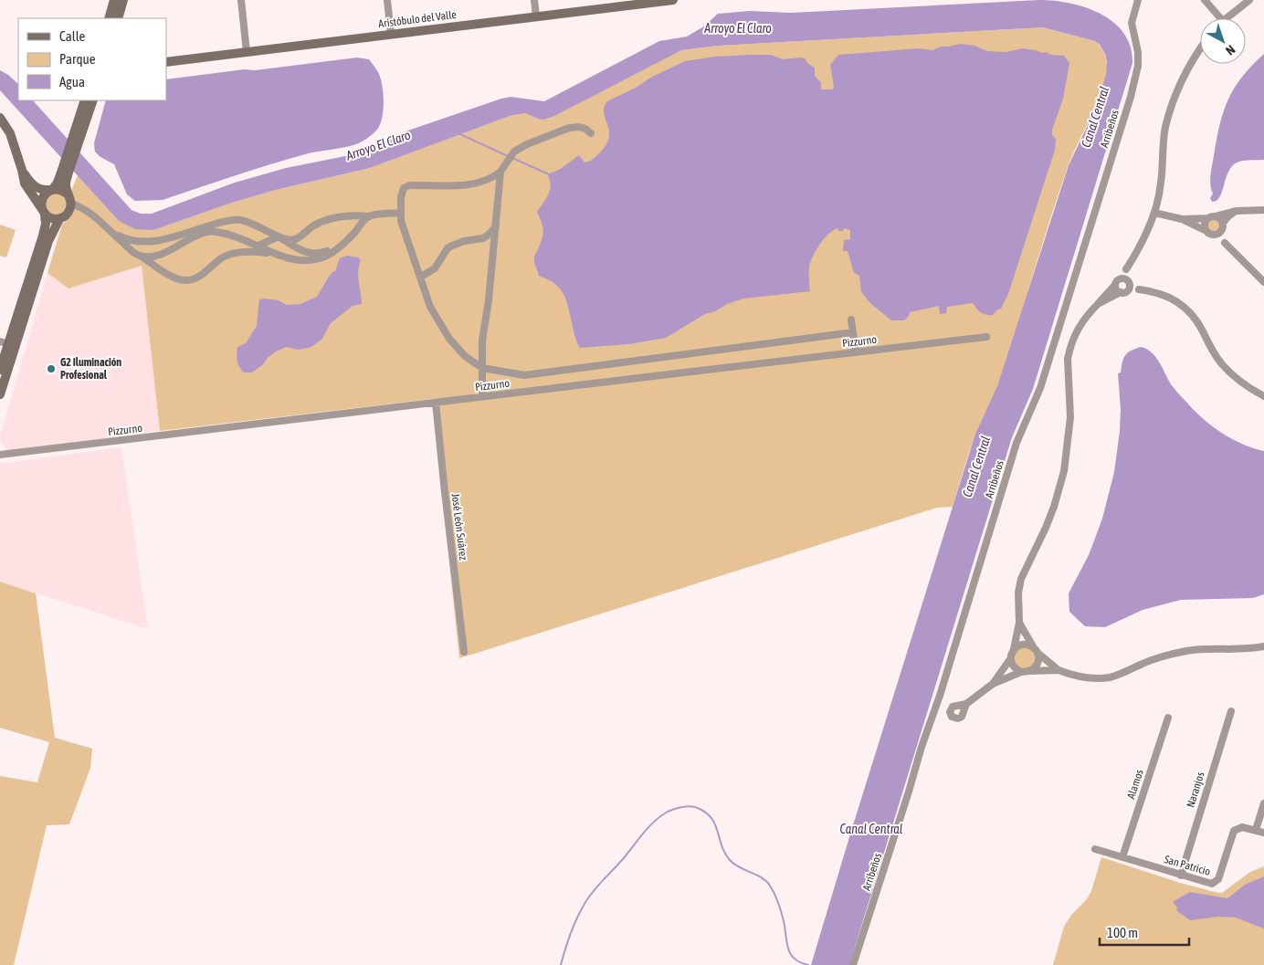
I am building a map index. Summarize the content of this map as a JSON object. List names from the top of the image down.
{
  "streets": {
    "street": [
      "Aristóbulo del Valle",
      "Arribeños",
      "Pizzurno",
      "José León Suárez",
      "Alamos",
      "Naranjos",
      "San Patricio"
    ]
  },
  "crossings": [
    ["Pizzurno", "José León Suárez"],
    ["Alamos", "San Patricio"],
    ["Naranjos", "San Patricio"]
  ],
  "water": ["Arroyo El Claro", "Canal Central"],
  "places": ["G2 Iluminación Profesional"],
  "legend": ["Calle", "Parque", "Agua"],
  "scale_bar": "100 m",
  "north": "bottom right"
}
